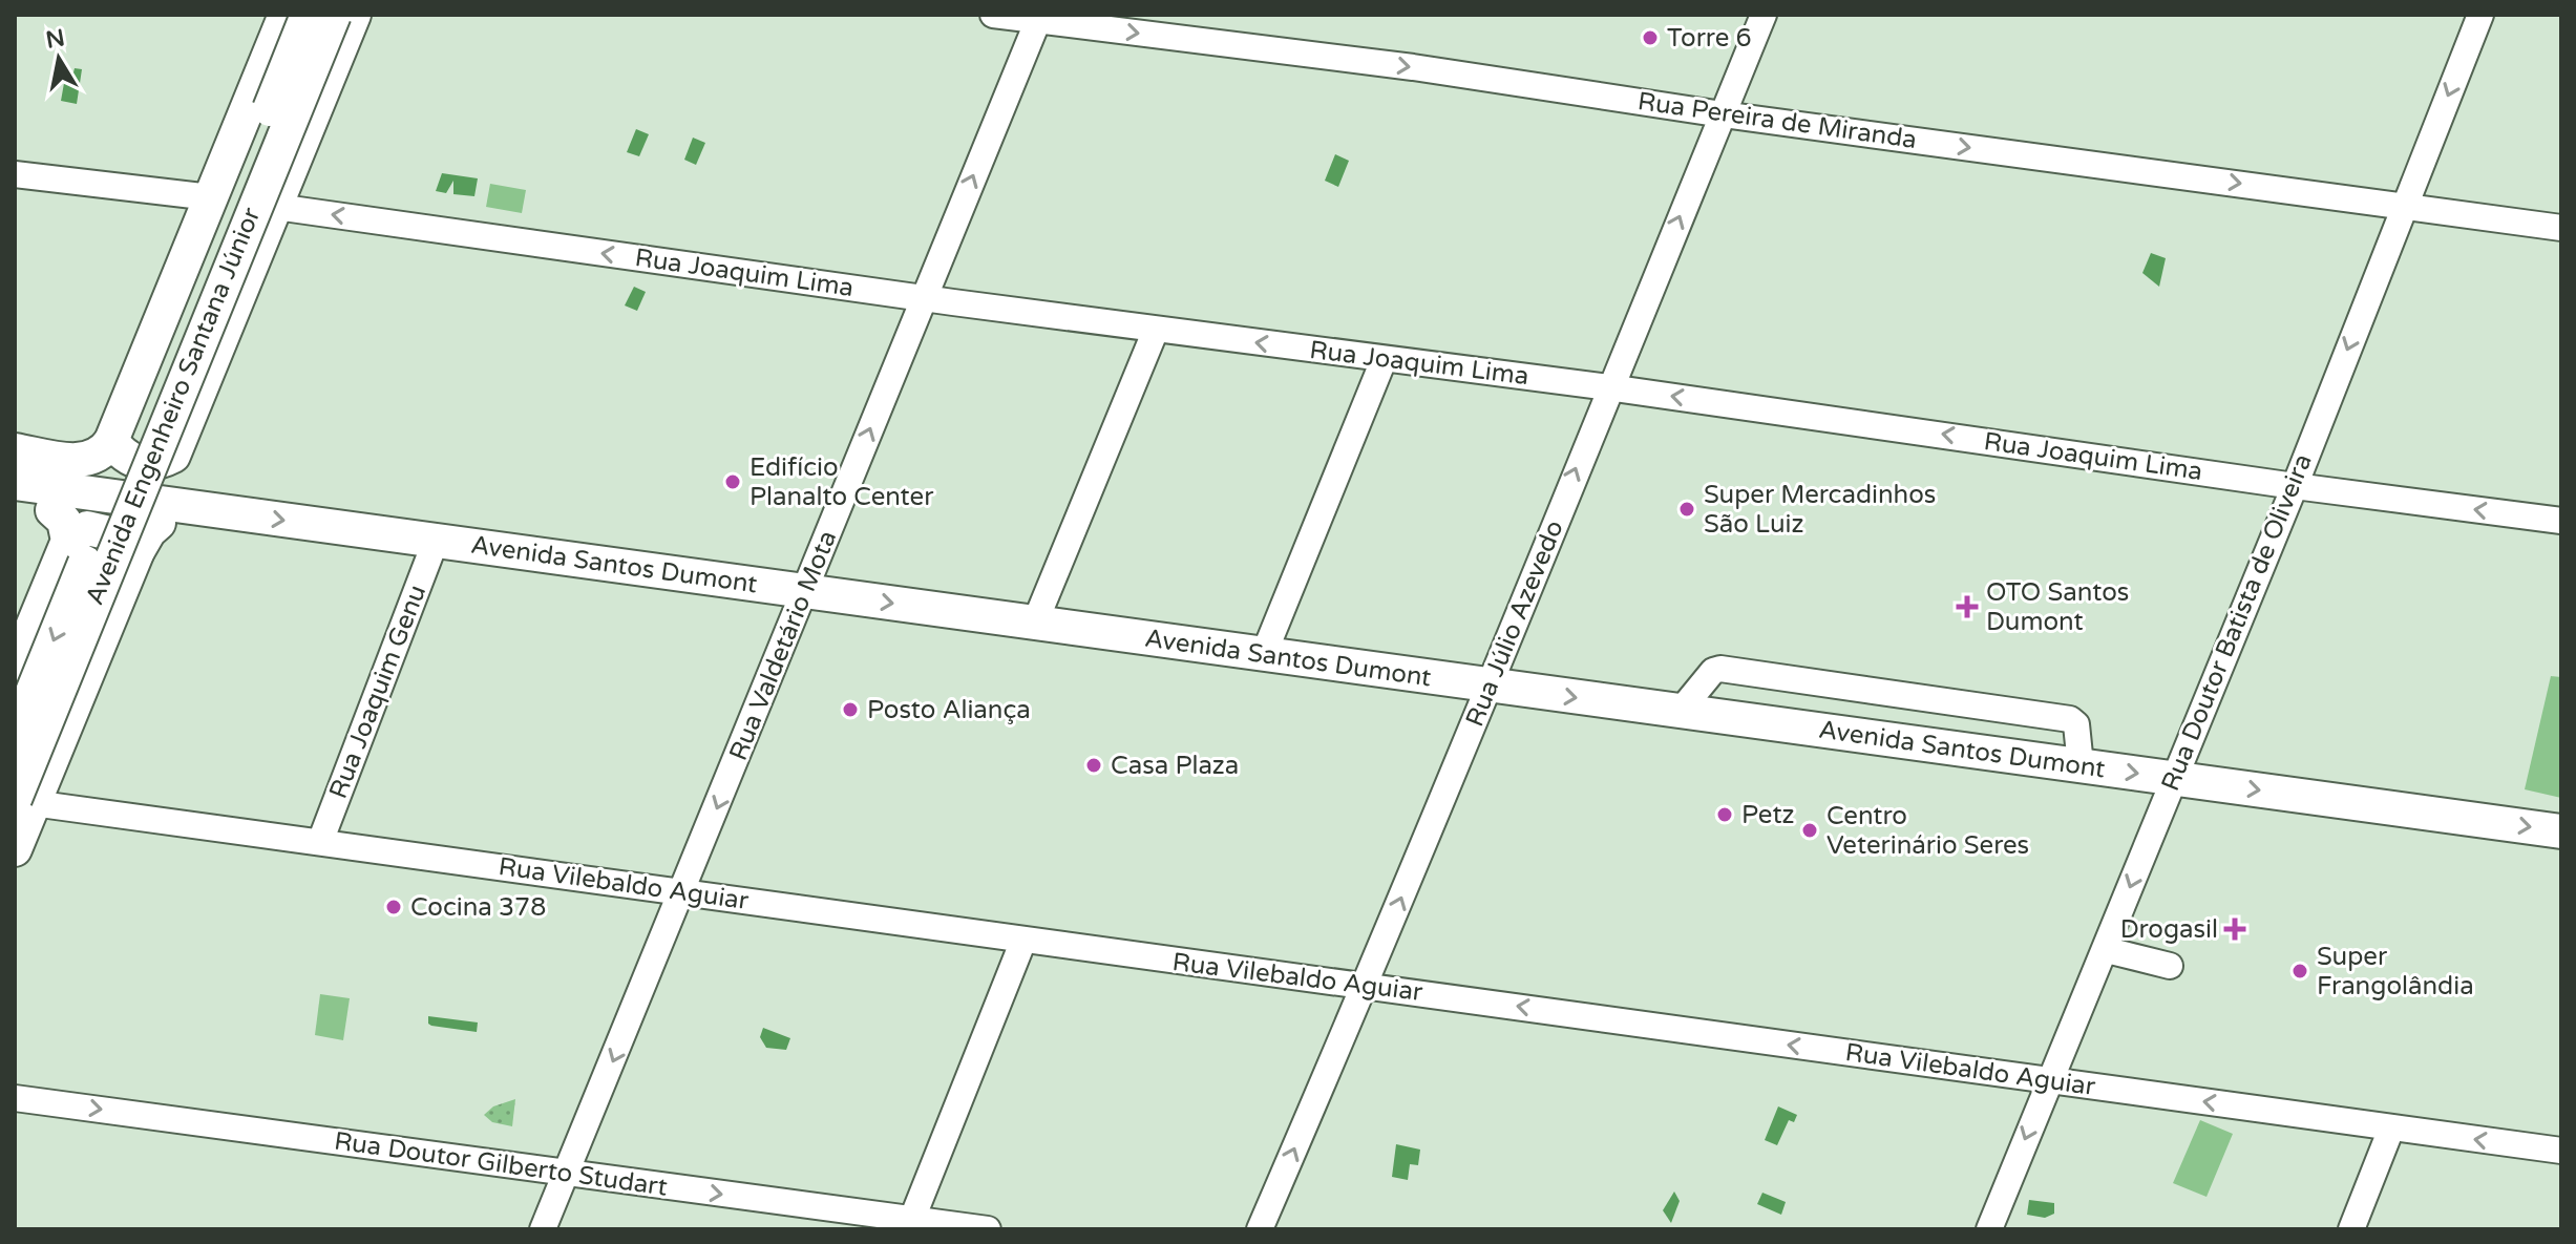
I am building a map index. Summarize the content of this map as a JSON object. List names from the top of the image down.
{
  "streets": {
    "main road": ["Avenida Engenheiro Santana Júnior", "Avenida Santos Dumont"],
    "street": [
      "Rua Pereira de Miranda",
      "Rua Joaquim Lima",
      "Rua Doutor Batista de Oliveira",
      "Rua Júlio Azevedo",
      "Rua Valdetário Mota",
      "Rua Joaquim Genu",
      "Rua Vilebaldo Aguiar",
      "Rua Doutor Gilberto Studart"
    ]
  },
  "crossings": [
    ["Rua Pereira de Miranda", "Rua Doutor Batista de Oliveira"],
    ["Rua Pereira de Miranda", "Rua Júlio Azevedo"],
    ["Rua Pereira de Miranda", "Rua Valdetário Mota"],
    ["Rua Joaquim Lima", "Rua Doutor Batista de Oliveira"],
    ["Rua Joaquim Lima", "Rua Júlio Azevedo"],
    ["Rua Joaquim Lima", "Rua Valdetário Mota"],
    ["Avenida Engenheiro Santana Júnior", "Rua Vilebaldo Aguiar"],
    ["Avenida Santos Dumont", "Rua Doutor Batista de Oliveira"],
    ["Avenida Santos Dumont", "Rua Júlio Azevedo"],
    ["Avenida Santos Dumont", "Rua Valdetário Mota"],
    ["Avenida Santos Dumont", "Rua Joaquim Genu"],
    ["Rua Doutor Batista de Oliveira", "Rua Vilebaldo Aguiar"],
    ["Rua Júlio Azevedo", "Rua Vilebaldo Aguiar"],
    ["Rua Valdetário Mota", "Rua Vilebaldo Aguiar"],
    ["Rua Valdetário Mota", "Rua Doutor Gilberto Studart"],
    ["Rua Joaquim Genu", "Rua Vilebaldo Aguiar"]
  ],
  "one_way": [
    "Rua Pereira de Miranda",
    "Rua Joaquim Lima",
    "Avenida Santos Dumont",
    "Rua Doutor Batista de Oliveira",
    "Rua Júlio Azevedo",
    "Rua Vilebaldo Aguiar",
    "Rua Doutor Gilberto Studart"
  ],
  "places": {
    "other": [
      "Torre 6",
      "Edifício Planalto Center",
      "Super Mercadinhos São Luiz",
      "Posto Aliança",
      "Casa Plaza",
      "Petz",
      "Centro Veterinário Seres",
      "Cocina 378",
      "Super Frangolândia"
    ],
    "health": ["OTO Santos Dumont", "Drogasil"]
  },
  "north": "top"
}
